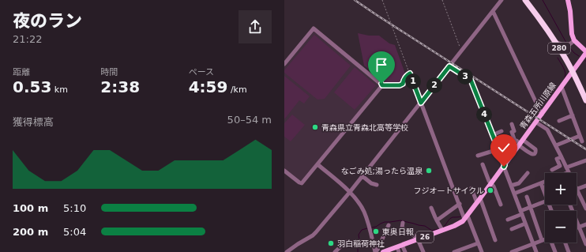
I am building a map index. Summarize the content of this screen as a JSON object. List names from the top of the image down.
{
  "streets": {
    "highway": ["280"],
    "main road": ["青森五所川原線", "26"]
  },
  "crossings": [
    ["280", "青森五所川原線"]
  ],
  "places": [
    "青森県立青森北高等学校",
    "なごみ処;湯ったら温泉",
    "フジオートサイクル",
    "東奥日報",
    "羽白稲荷神社"
  ],
  "page": {
    "heading": ["夜のラン", "21:22"],
    "stats": [
      ["距離", "0.53 km"],
      ["時間", "2:38"],
      ["ペース", "4:59 /km"]
    ],
    "pins": [
      "3",
      "1",
      "2",
      "4"
    ],
    "chart": ["獲得標高", "50–54 m"],
    "map_buttons": ["+", "−"],
    "list": [
      {
        "name": "100 m",
        "note": "5:10"
      },
      {
        "name": "200 m",
        "note": "5:04"
      }
    ]
  }
}
